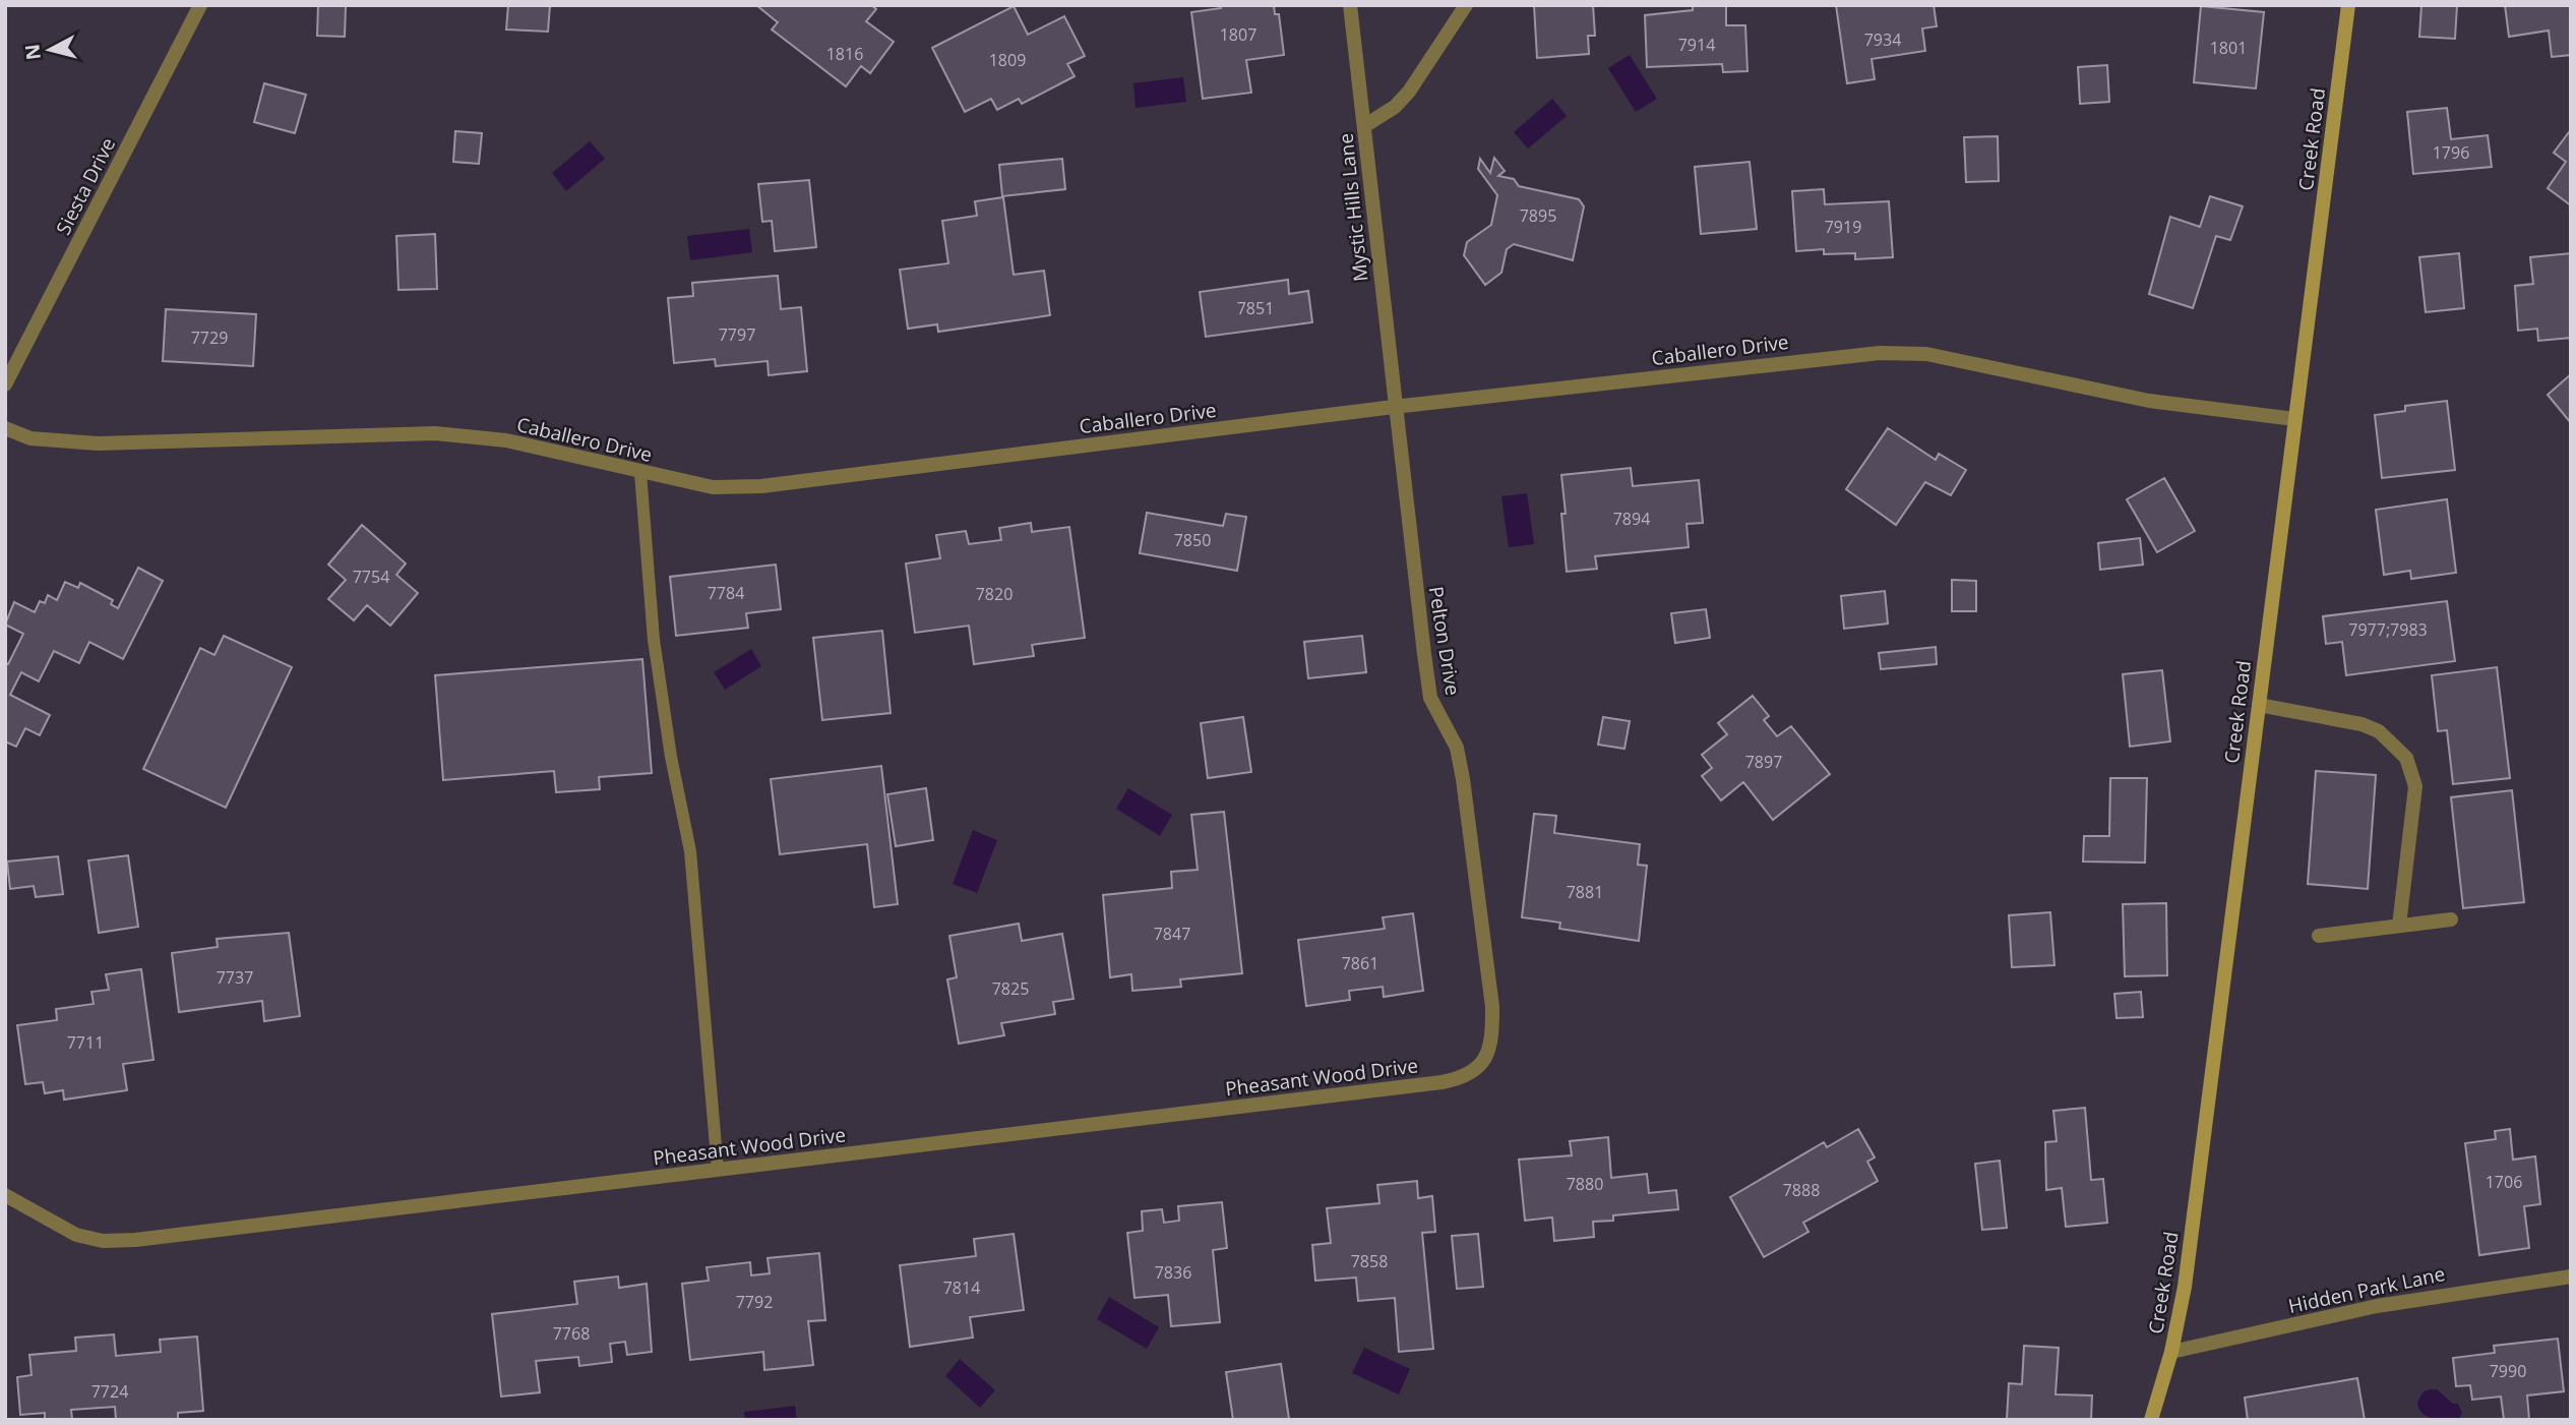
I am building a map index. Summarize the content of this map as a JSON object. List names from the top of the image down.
{
  "streets": {
    "street": [
      "Creek Road",
      "Siesta Drive",
      "Mystic Hills Lane",
      "Caballero Drive",
      "Pelton Drive",
      "Pheasant Wood Drive",
      "Hidden Park Lane"
    ]
  },
  "crossings": [
    ["Creek Road", "Caballero Drive"],
    ["Creek Road", "Hidden Park Lane"],
    ["Mystic Hills Lane", "Caballero Drive"],
    ["Mystic Hills Lane", "Pelton Drive"],
    ["Caballero Drive", "Pelton Drive"],
    ["Pelton Drive", "Pheasant Wood Drive"]
  ],
  "house_numbers": [
    "1807",
    "7934",
    "7914",
    "1801",
    "1816",
    "1809",
    "1796",
    "7895",
    "7919",
    "7851",
    "7797",
    "7729",
    "7894",
    "7850",
    "7754",
    "7784",
    "7820",
    "7977;7983",
    "7897",
    "7881",
    "7847",
    "7861",
    "7737",
    "7825",
    "7711",
    "1706",
    "7880",
    "7888",
    "7858",
    "7836",
    "7814",
    "7792",
    "7768",
    "7990",
    "7724"
  ],
  "north": "left"
}
